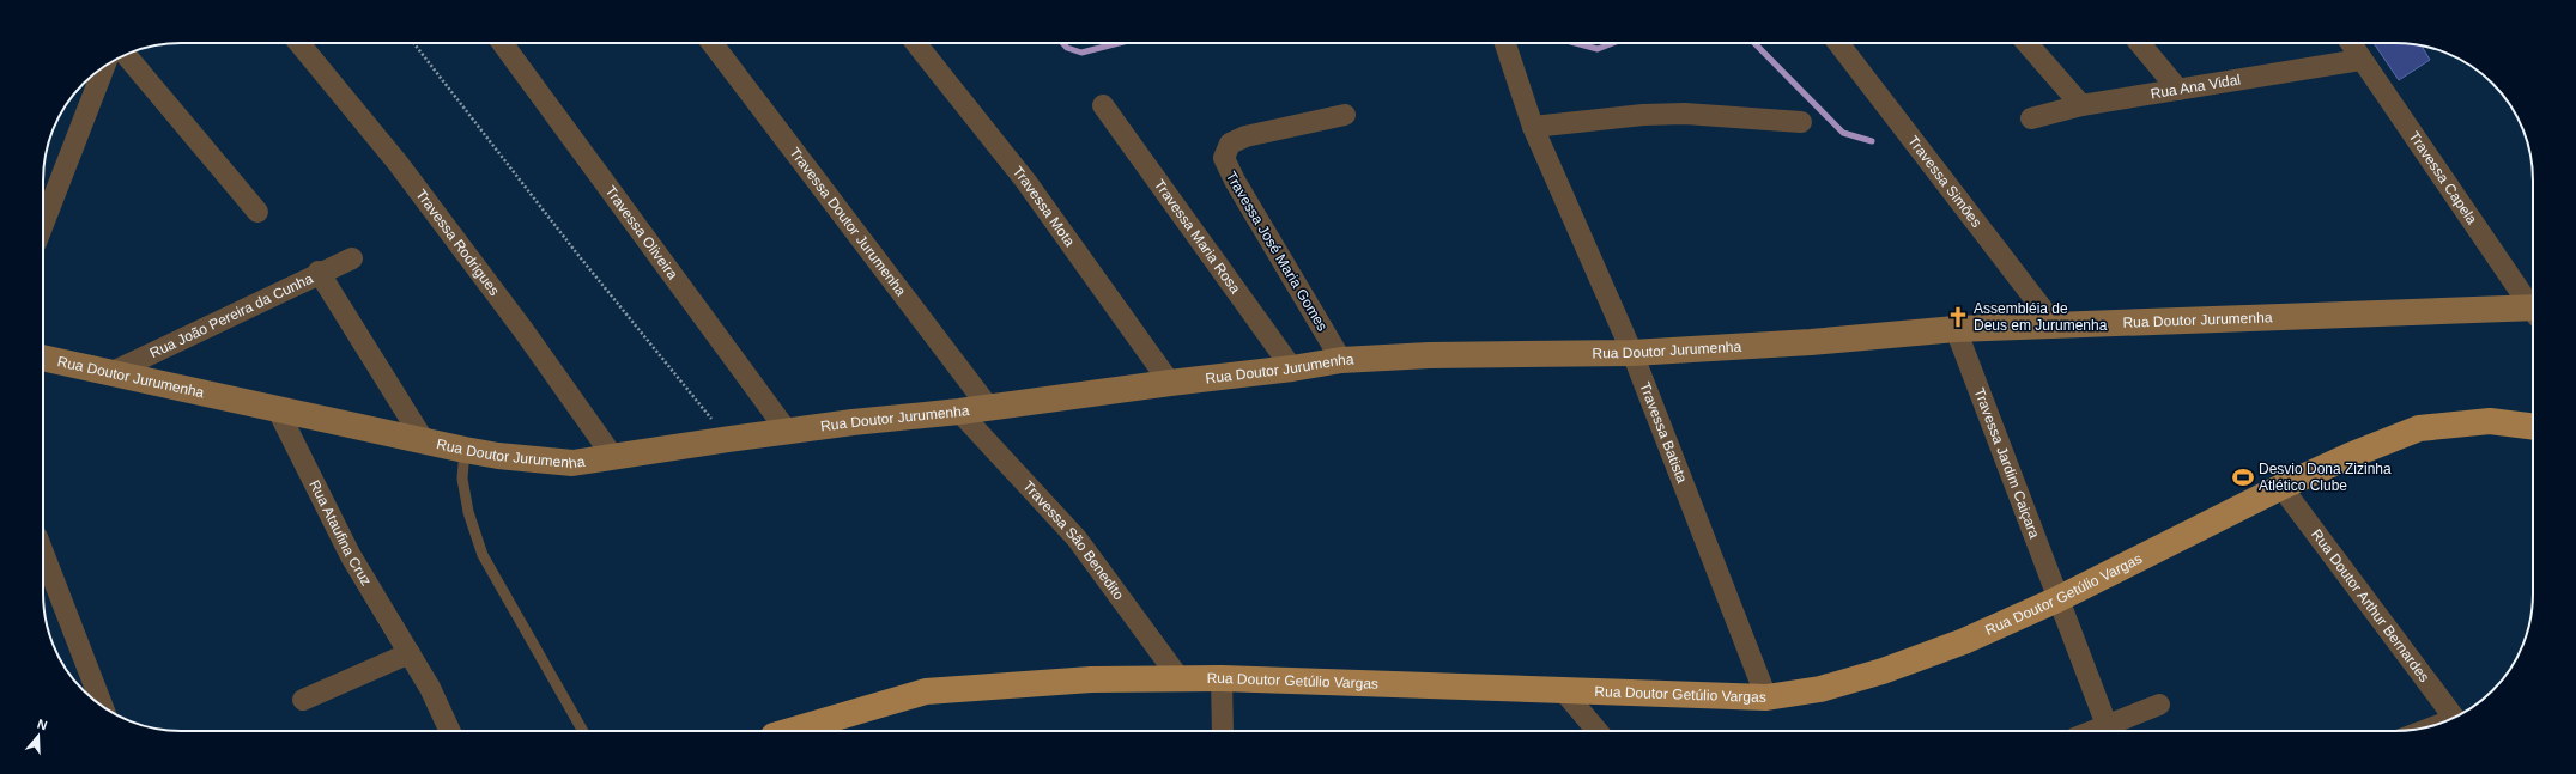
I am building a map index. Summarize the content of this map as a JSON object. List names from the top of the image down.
{
  "streets": {
    "main road": ["Rua Doutor Jurumenha", "Rua Doutor Getúlio Vargas"],
    "street": [
      "Rua Ana Vidal",
      "Travessa Capela",
      "Travessa Simões",
      "Travessa Mota",
      "Travessa Doutor Jurumenha",
      "Travessa Oliveira",
      "Travessa Maria Rosa",
      "Travessa Rodrigues",
      "Travessa José Maria Gomes",
      "Rua João Pereira da Cunha",
      "Travessa Batista",
      "Travessa Jardim Caiçara",
      "Rua Ataufina Cruz",
      "Travessa São Benedito",
      "Rua Doutor Arthur Bernardes"
    ]
  },
  "crossings": [
    ["Rua Ana Vidal", "Travessa Capela"],
    ["Travessa Simões", "Rua Doutor Jurumenha"],
    ["Travessa Mota", "Rua Doutor Jurumenha"],
    ["Travessa Doutor Jurumenha", "Rua Doutor Jurumenha"],
    ["Travessa Oliveira", "Rua Doutor Jurumenha"],
    ["Travessa Maria Rosa", "Rua Doutor Jurumenha"],
    ["Travessa Rodrigues", "Rua Doutor Jurumenha"],
    ["Travessa José Maria Gomes", "Rua Doutor Jurumenha"],
    ["Rua João Pereira da Cunha", "Rua Doutor Jurumenha"],
    ["Rua Doutor Jurumenha", "Travessa Batista"],
    ["Rua Doutor Jurumenha", "Travessa Jardim Caiçara"],
    ["Rua Doutor Jurumenha", "Rua Ataufina Cruz"],
    ["Rua Doutor Jurumenha", "Travessa São Benedito"],
    ["Travessa Batista", "Rua Doutor Getúlio Vargas"],
    ["Travessa Jardim Caiçara", "Rua Doutor Getúlio Vargas"],
    ["Travessa São Benedito", "Rua Doutor Getúlio Vargas"],
    ["Rua Doutor Getúlio Vargas", "Rua Doutor Arthur Bernardes"]
  ],
  "places": {
    "church": ["Assembléia de Deus em Jurumenha"],
    "sports": ["Desvio Dona Zizinha Atlético Clube"]
  },
  "north": "top"
}
